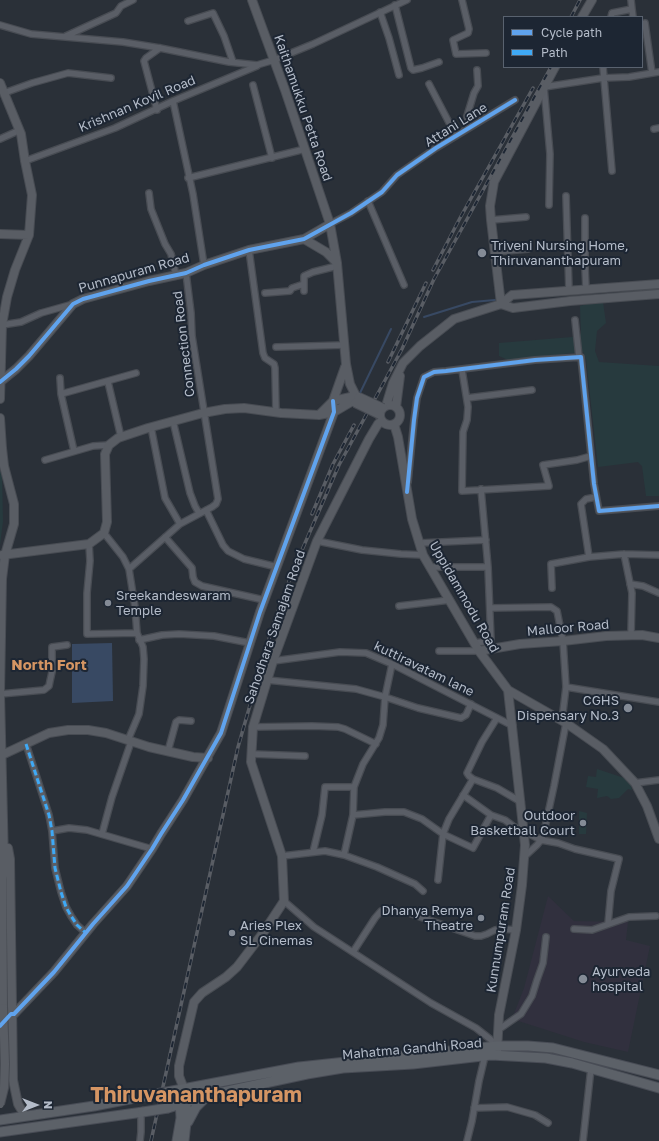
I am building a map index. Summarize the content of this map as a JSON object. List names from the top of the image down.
{
  "streets": {
    "main road": ["Mahatma Gandhi Road"],
    "street": [
      "Krishnan Kovil Road",
      "Kaithamukku Petta Road",
      "Attani Lane",
      "Punnapuram Road",
      "Connection Road",
      "Uppidammodu Road",
      "Sahodhara Samajam Road",
      "Malloor Road",
      "kuttiravatam lane",
      "Kunnumpuram Road"
    ]
  },
  "crossings": [
    ["Krishnan Kovil Road", "Kaithamukku Petta Road"],
    ["Kaithamukku Petta Road", "Attani Lane"],
    ["Kaithamukku Petta Road", "Punnapuram Road"],
    ["Attani Lane", "Punnapuram Road"],
    ["Punnapuram Road", "Connection Road"],
    ["Uppidammodu Road", "Malloor Road"],
    ["Uppidammodu Road", "Kunnumpuram Road"],
    ["Sahodhara Samajam Road", "kuttiravatam lane"],
    ["kuttiravatam lane", "Kunnumpuram Road"],
    ["Kunnumpuram Road", "Mahatma Gandhi Road"]
  ],
  "districts": ["North Fort", "Thiruvananthapuram"],
  "places": [
    "Triveni Nursing Home, Thiruvananthapuram",
    "Sreekandeswaram Temple",
    "CGHS Dispensary No.3",
    "Outdoor Basketball Court",
    "Dhanya Remya Theatre",
    "Aries Plex SL Cinemas",
    "Ayurveda hospital"
  ],
  "legend": ["Cycle path", "Path"],
  "north": "right"
}
